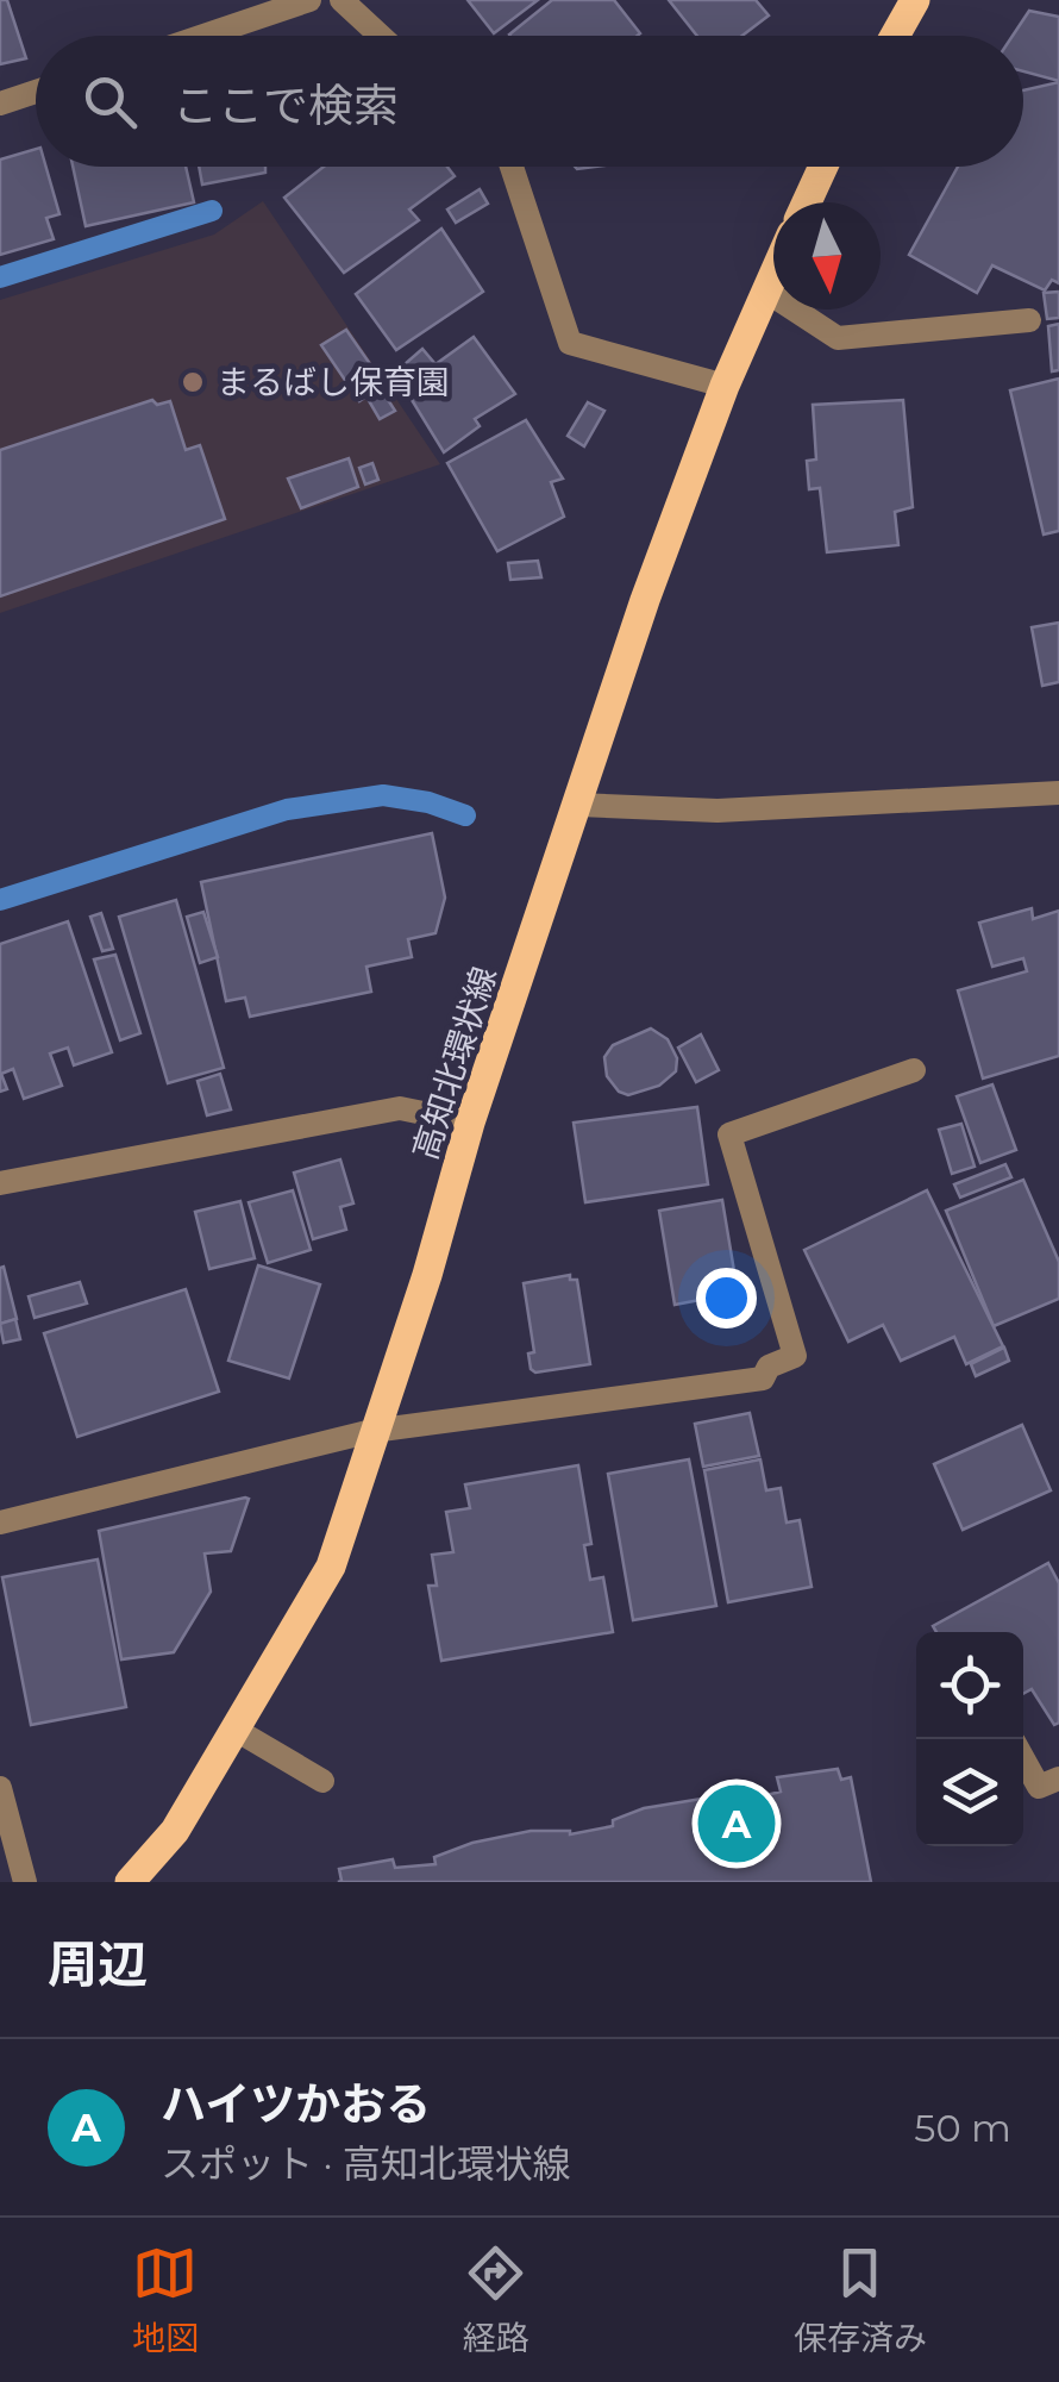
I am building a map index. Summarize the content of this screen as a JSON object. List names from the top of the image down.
{
  "streets": {
    "main road": ["高知北環状線"]
  },
  "places": ["まるばし保育園"],
  "north": "bottom",
  "page": {
    "search": "ここで検索",
    "pins": "A",
    "heading": "周辺",
    "list": [
      {
        "mark": "A",
        "name": "ハイツかおる",
        "note": "スポット · 高知北環状線",
        "value": "50 m"
      }
    ],
    "nav": ["地図", "経路", "保存済み"]
  }
}
